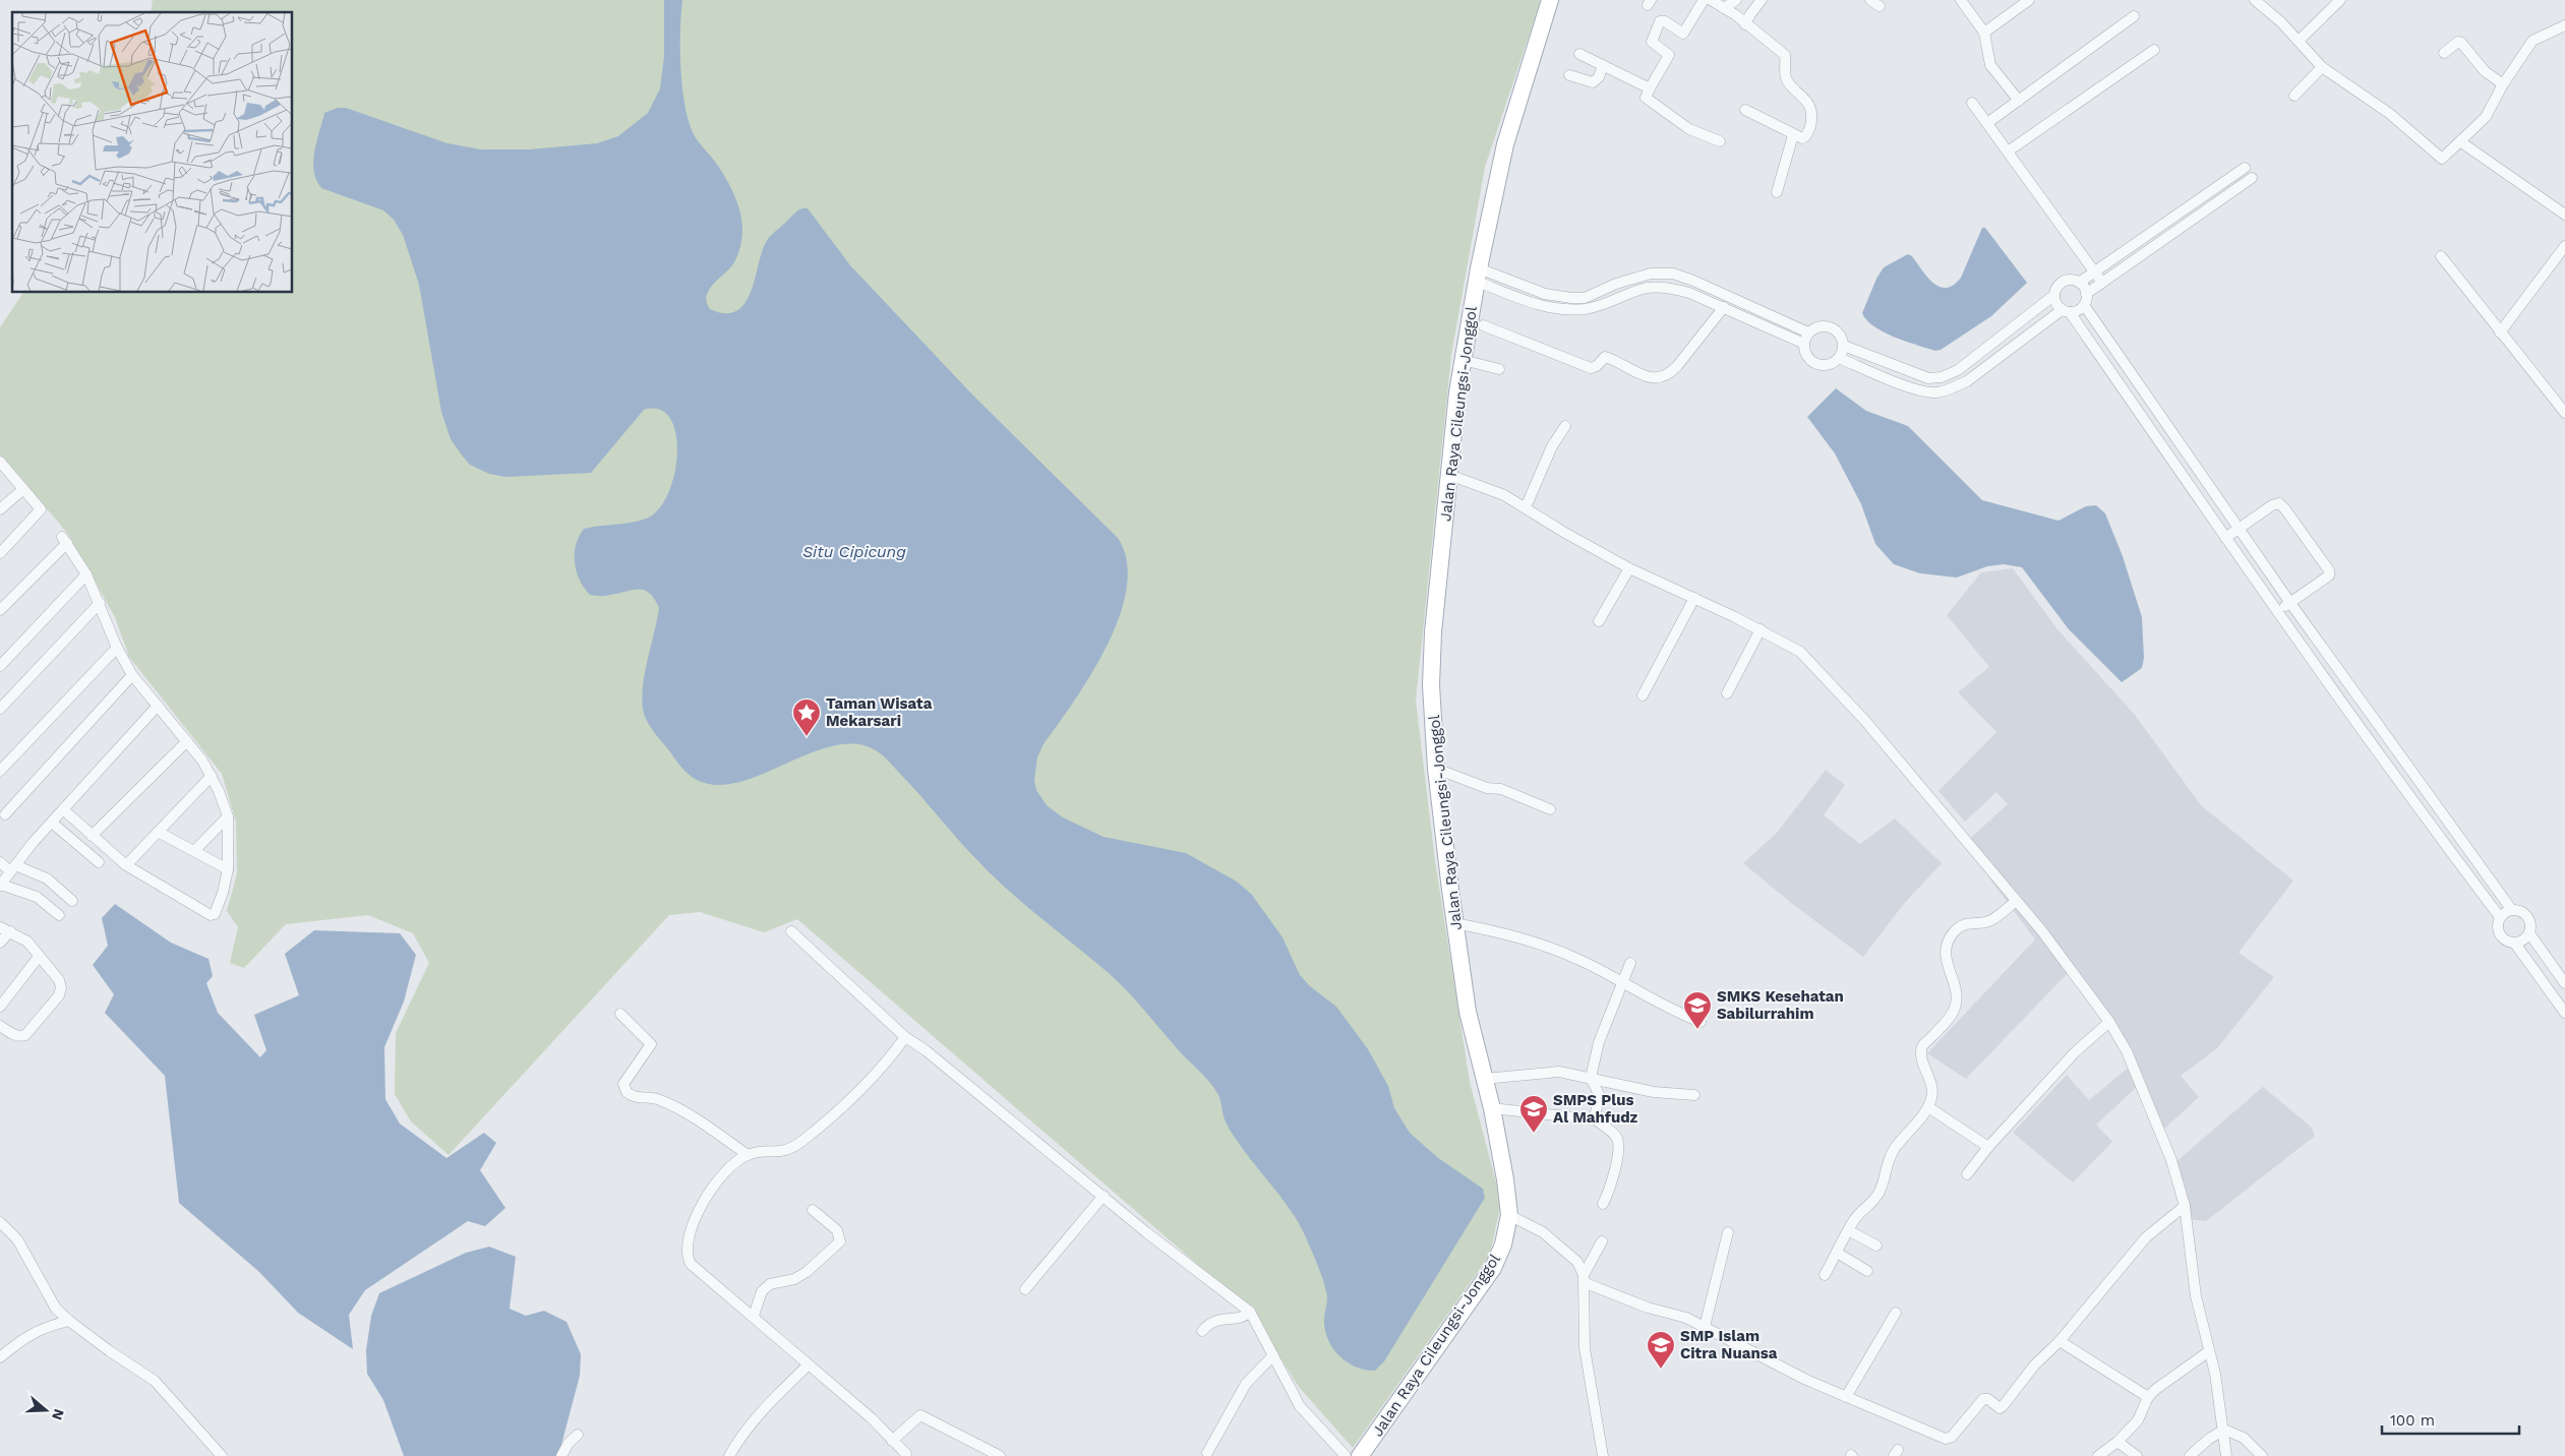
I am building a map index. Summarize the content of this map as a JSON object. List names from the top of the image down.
{
  "streets": {
    "main road": ["Jalan Raya Cileungsi-Jonggol"]
  },
  "water": ["Situ Cipicung"],
  "places": {
    "place": ["Taman Wisata Mekarsari"],
    "school or university": ["SMKS Kesehatan Sabilurrahim", "SMPS Plus Al Mahfudz", "SMP Islam Citra Nuansa"]
  },
  "scale_bar": "100 m",
  "north": "right"
}
